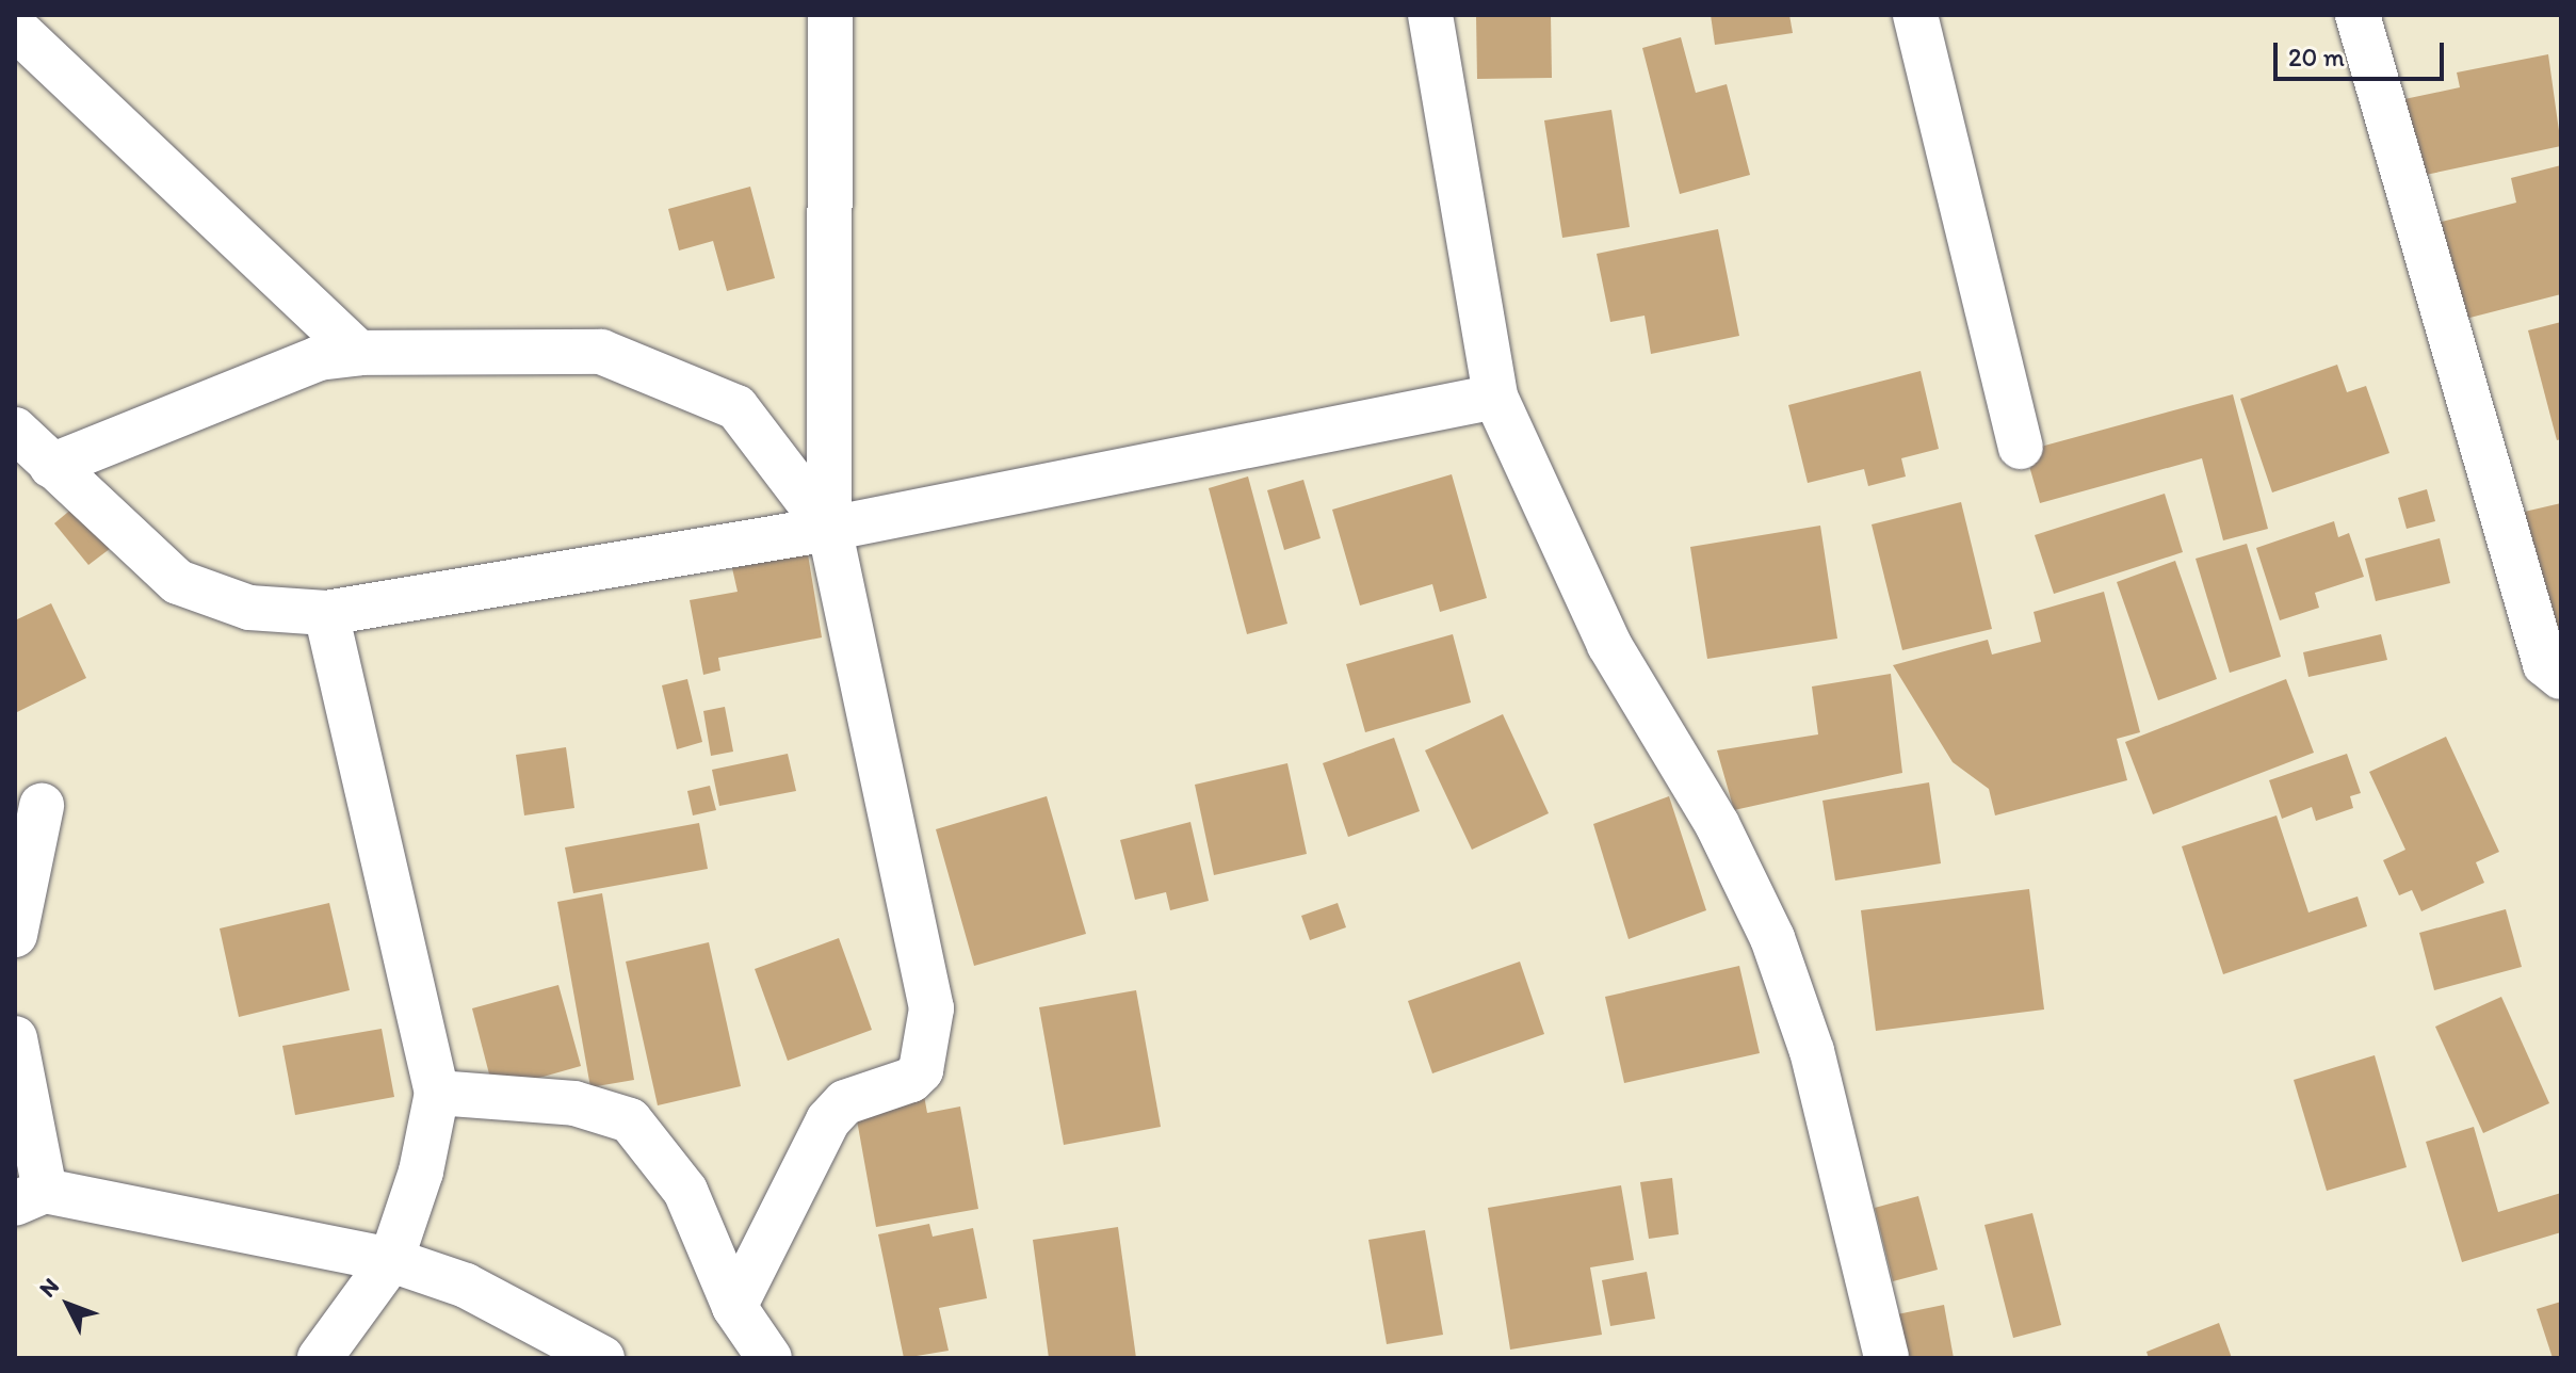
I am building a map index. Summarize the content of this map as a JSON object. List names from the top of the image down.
{
  "scale_bar": "20 m",
  "north": "top left"
}
